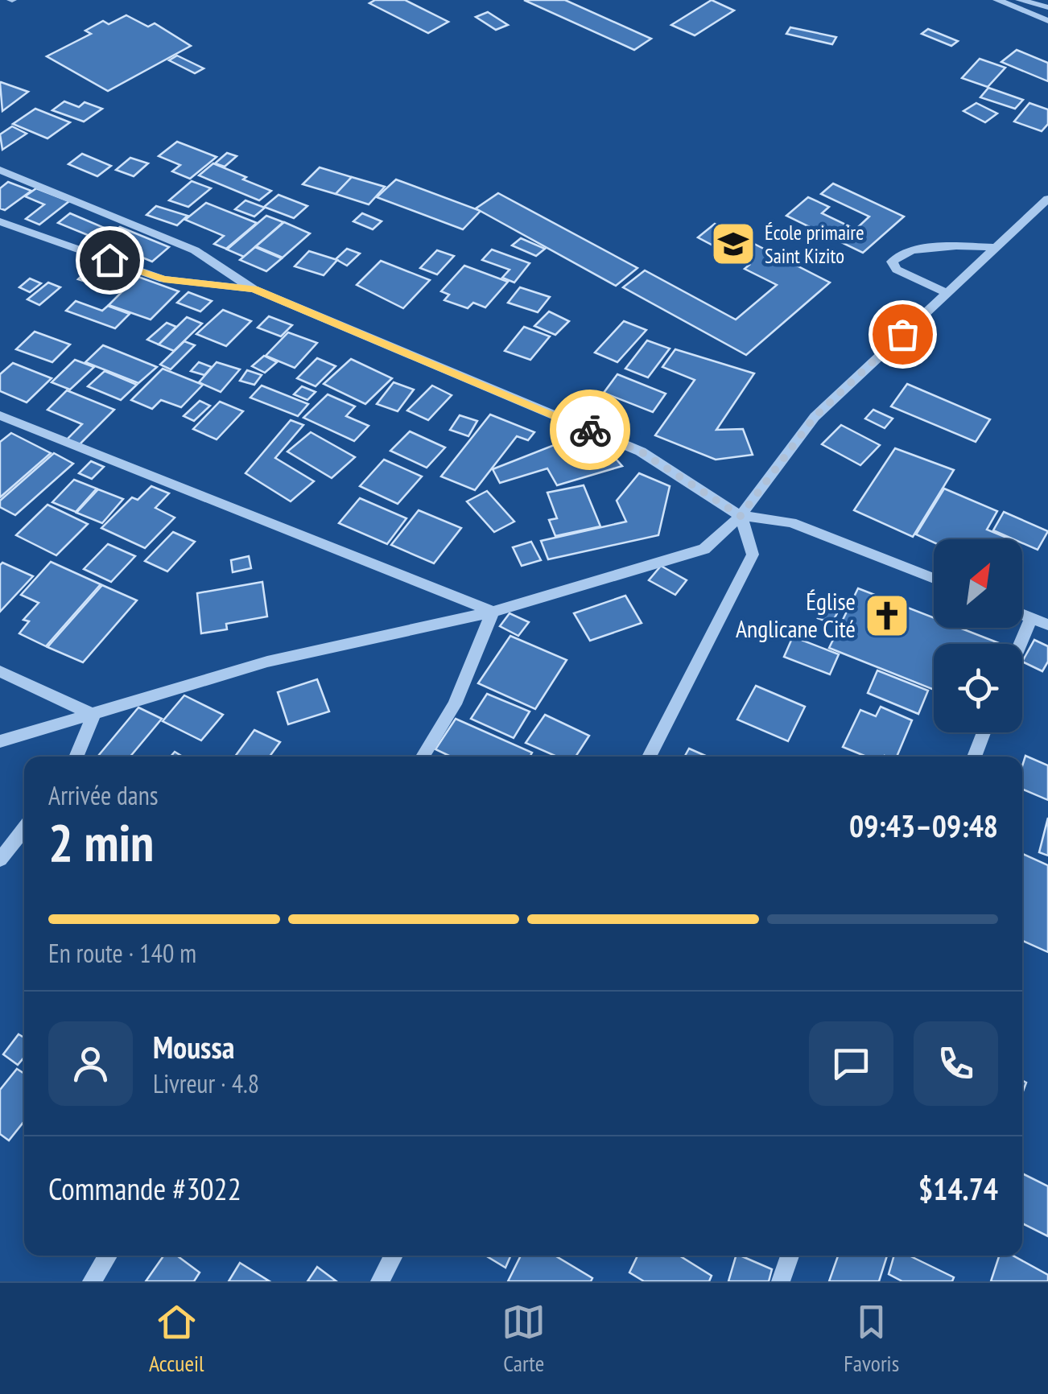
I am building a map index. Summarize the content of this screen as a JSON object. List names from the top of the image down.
{
  "places": {
    "school or university": ["École primaire Saint Kizito"],
    "church": ["Église Anglicane Cité"]
  },
  "north": "top right",
  "page": {
    "heading": ["2 min", "Arrivée dans", "09:43–09:48"],
    "panel": [
      "Moussa",
      "Livreur · 4.8",
      "Commande #3022",
      "$14.74"
    ],
    "bar": "En route · 140 m",
    "tabs": ["Accueil", "Carte", "Favoris"]
  }
}
